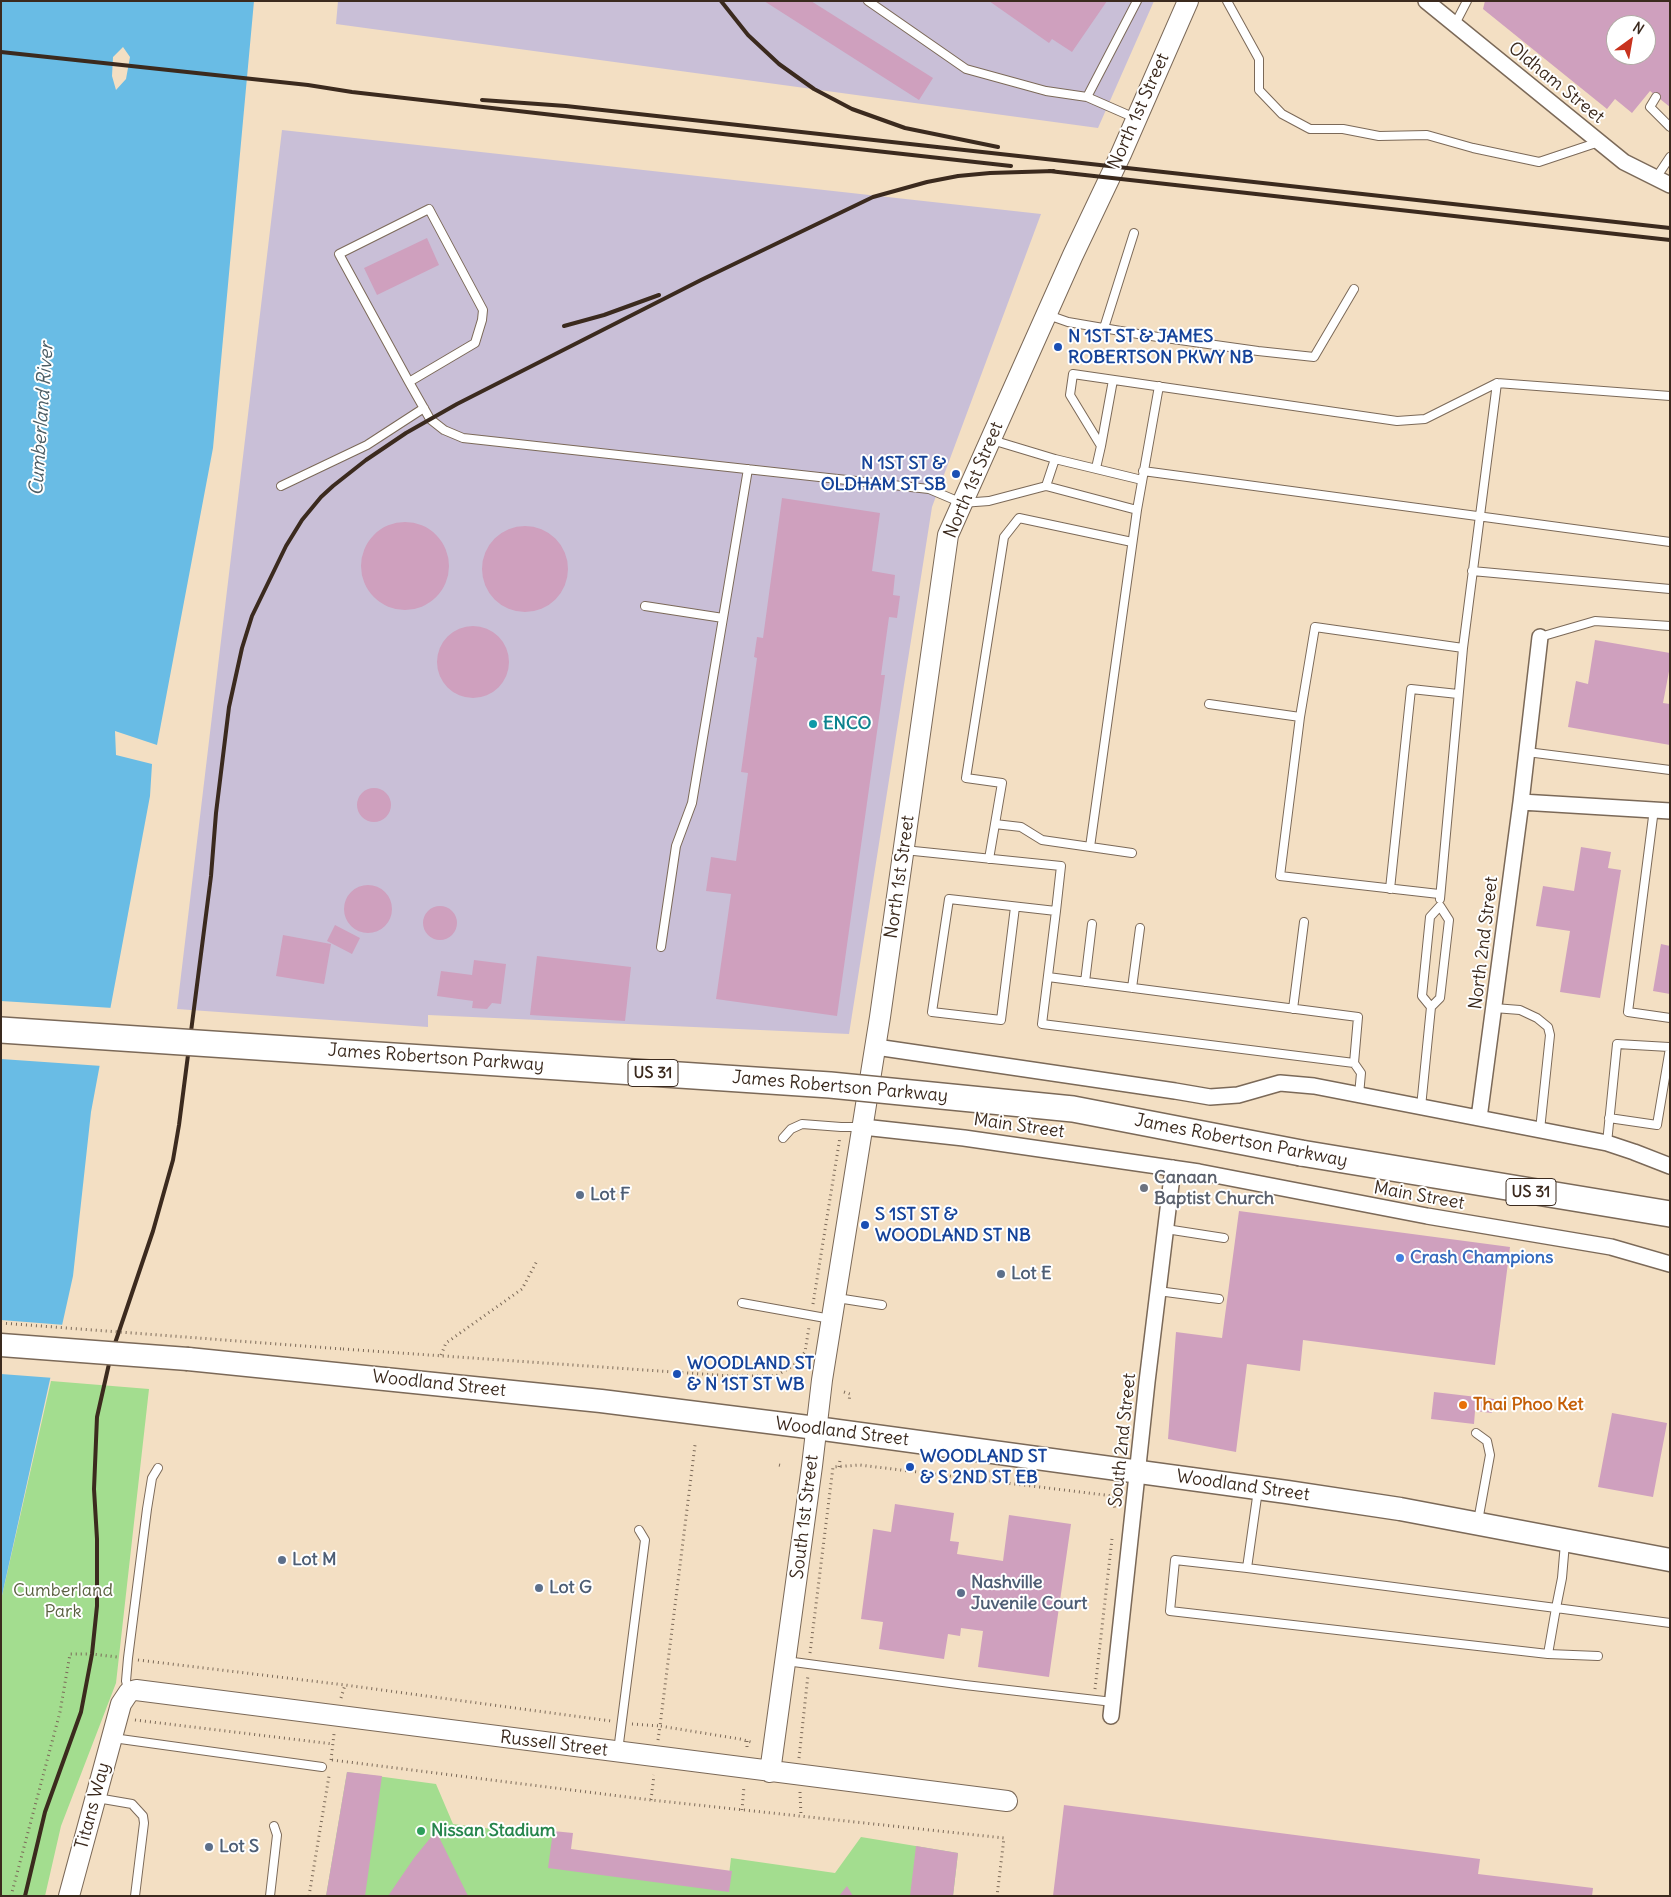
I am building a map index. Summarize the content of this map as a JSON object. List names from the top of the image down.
{
  "streets": {
    "main road": ["James Robertson Parkway", "US 31", "Woodland Street"],
    "street": [
      "Oldham Street",
      "North 1st Street",
      "North 2nd Street",
      "Main Street",
      "South 2nd Street",
      "South 1st Street",
      "Russell Street",
      "Titans Way"
    ]
  },
  "crossings": [
    ["North 1st Street", "South 1st Street"],
    ["Main Street", "South 2nd Street"],
    ["Main Street", "South 1st Street"],
    ["Woodland Street", "South 2nd Street"],
    ["Woodland Street", "South 1st Street"],
    ["South 1st Street", "Russell Street"]
  ],
  "water": ["Cumberland River"],
  "parks": ["Cumberland Park"],
  "places": [
    "N 1ST ST & JAMES ROBERTSON PKWY NB",
    "N 1ST ST & OLDHAM ST SB",
    "ENCO",
    "Canaan Baptist Church",
    "Lot F",
    "S 1ST ST & WOODLAND ST NB",
    "Crash Champions",
    "Lot E",
    "WOODLAND ST & N 1ST ST WB",
    "Thai Phoo Ket",
    "WOODLAND ST & S 2ND ST EB",
    "Lot M",
    "Lot G",
    "Nashville Juvenile Court",
    "Nissan Stadium",
    "Lot S"
  ],
  "north": "top right"
}
